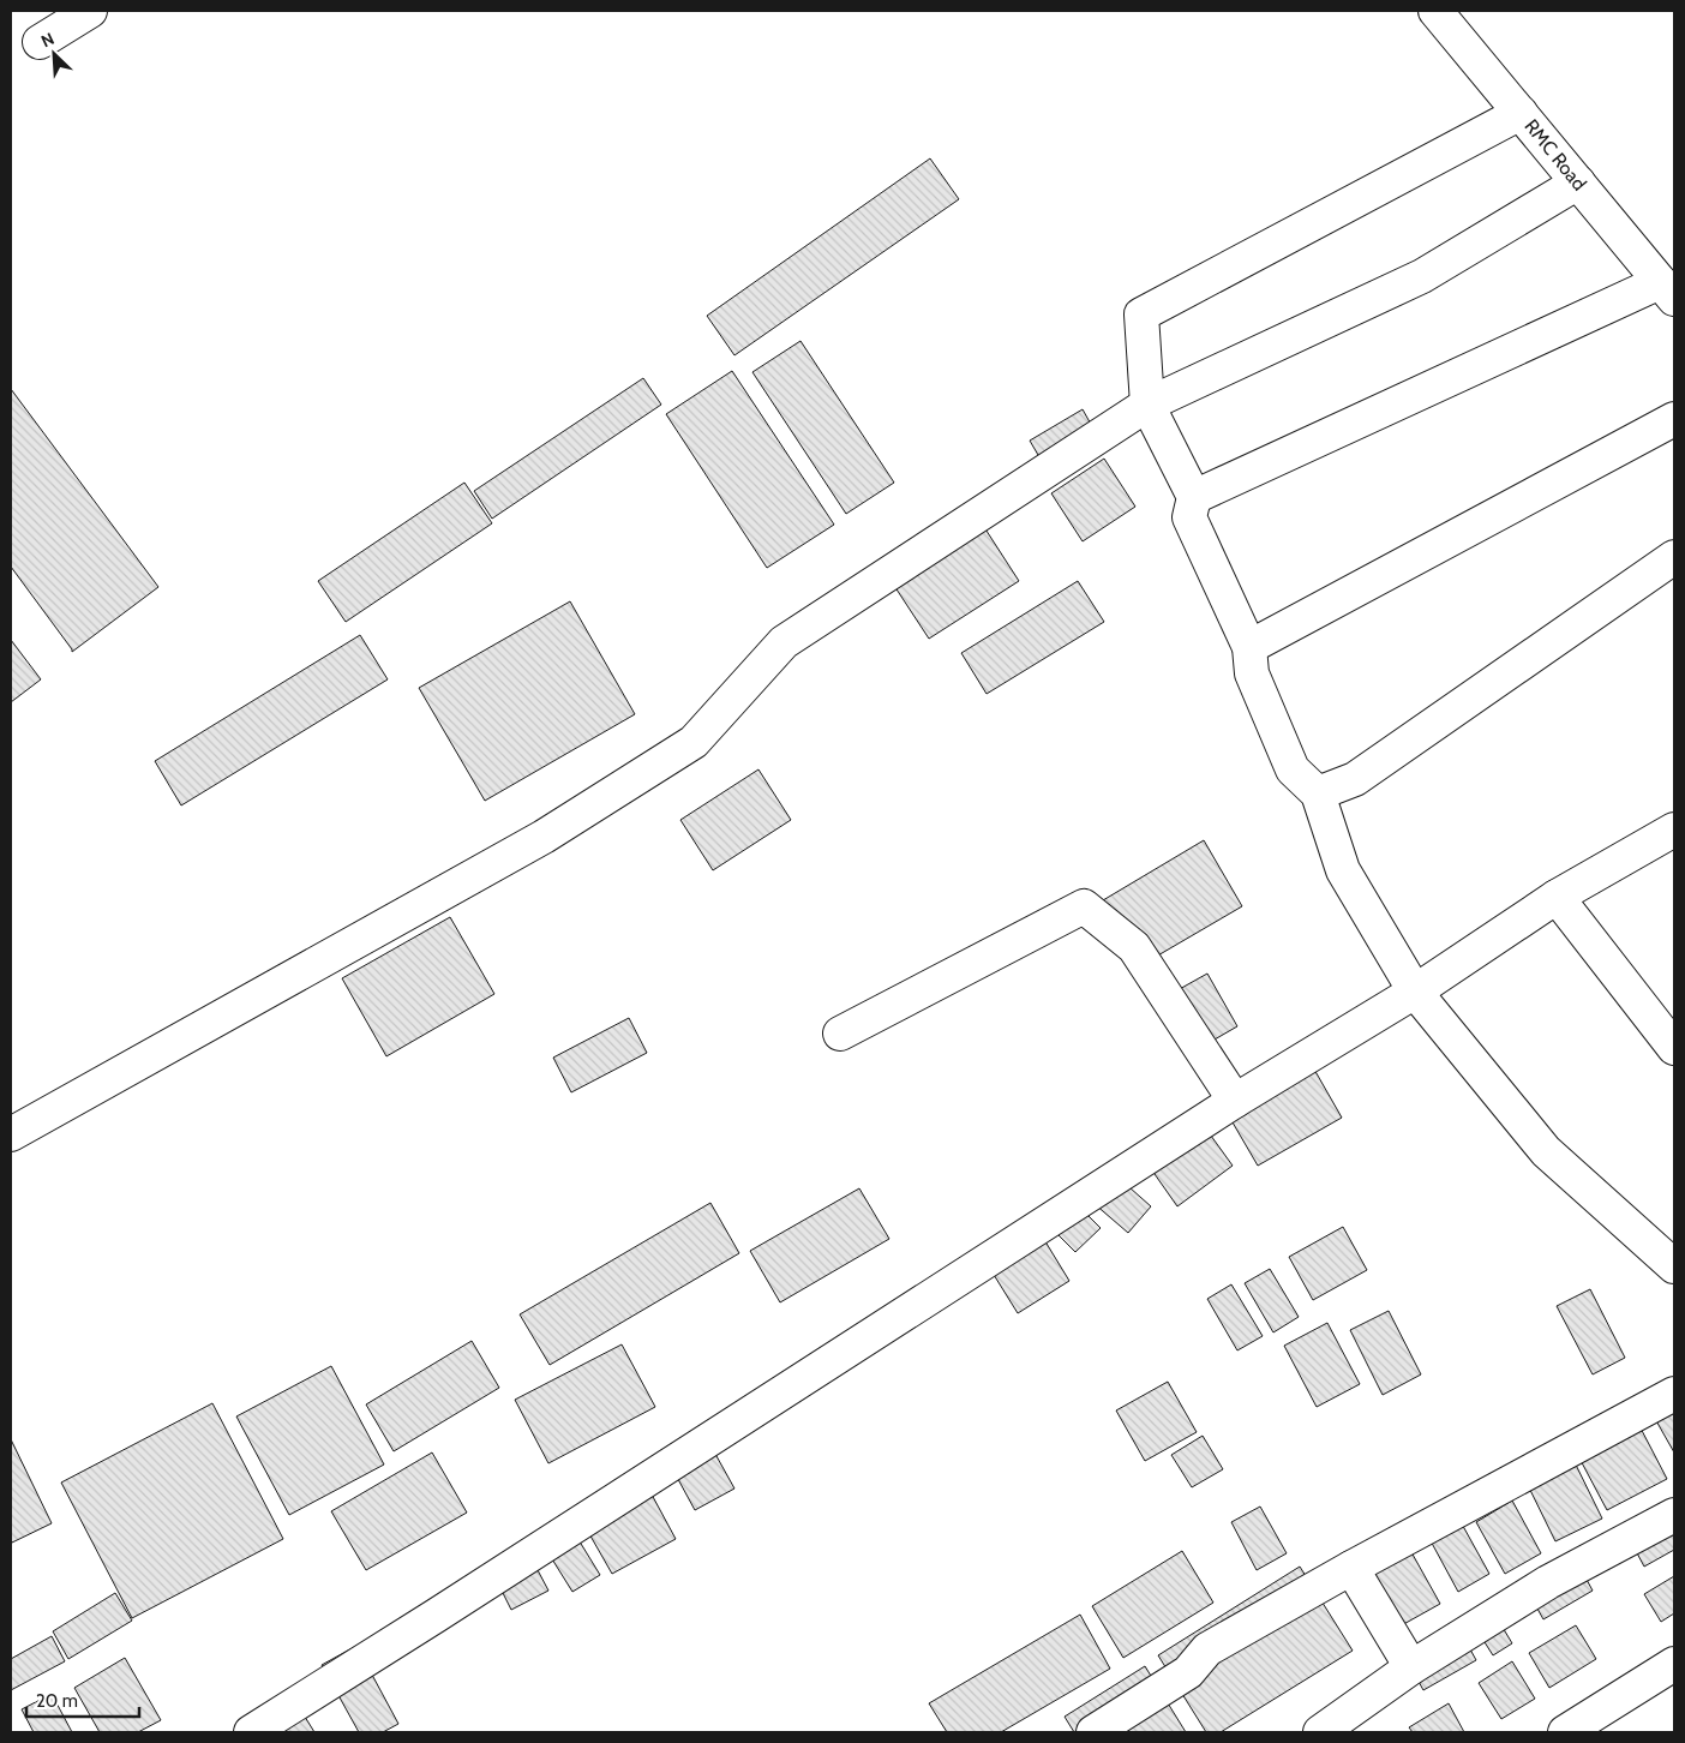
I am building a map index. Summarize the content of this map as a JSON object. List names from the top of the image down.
{
  "streets": {
    "street": ["RMC Road"]
  },
  "scale_bar": "20 m",
  "north": "top left"
}
